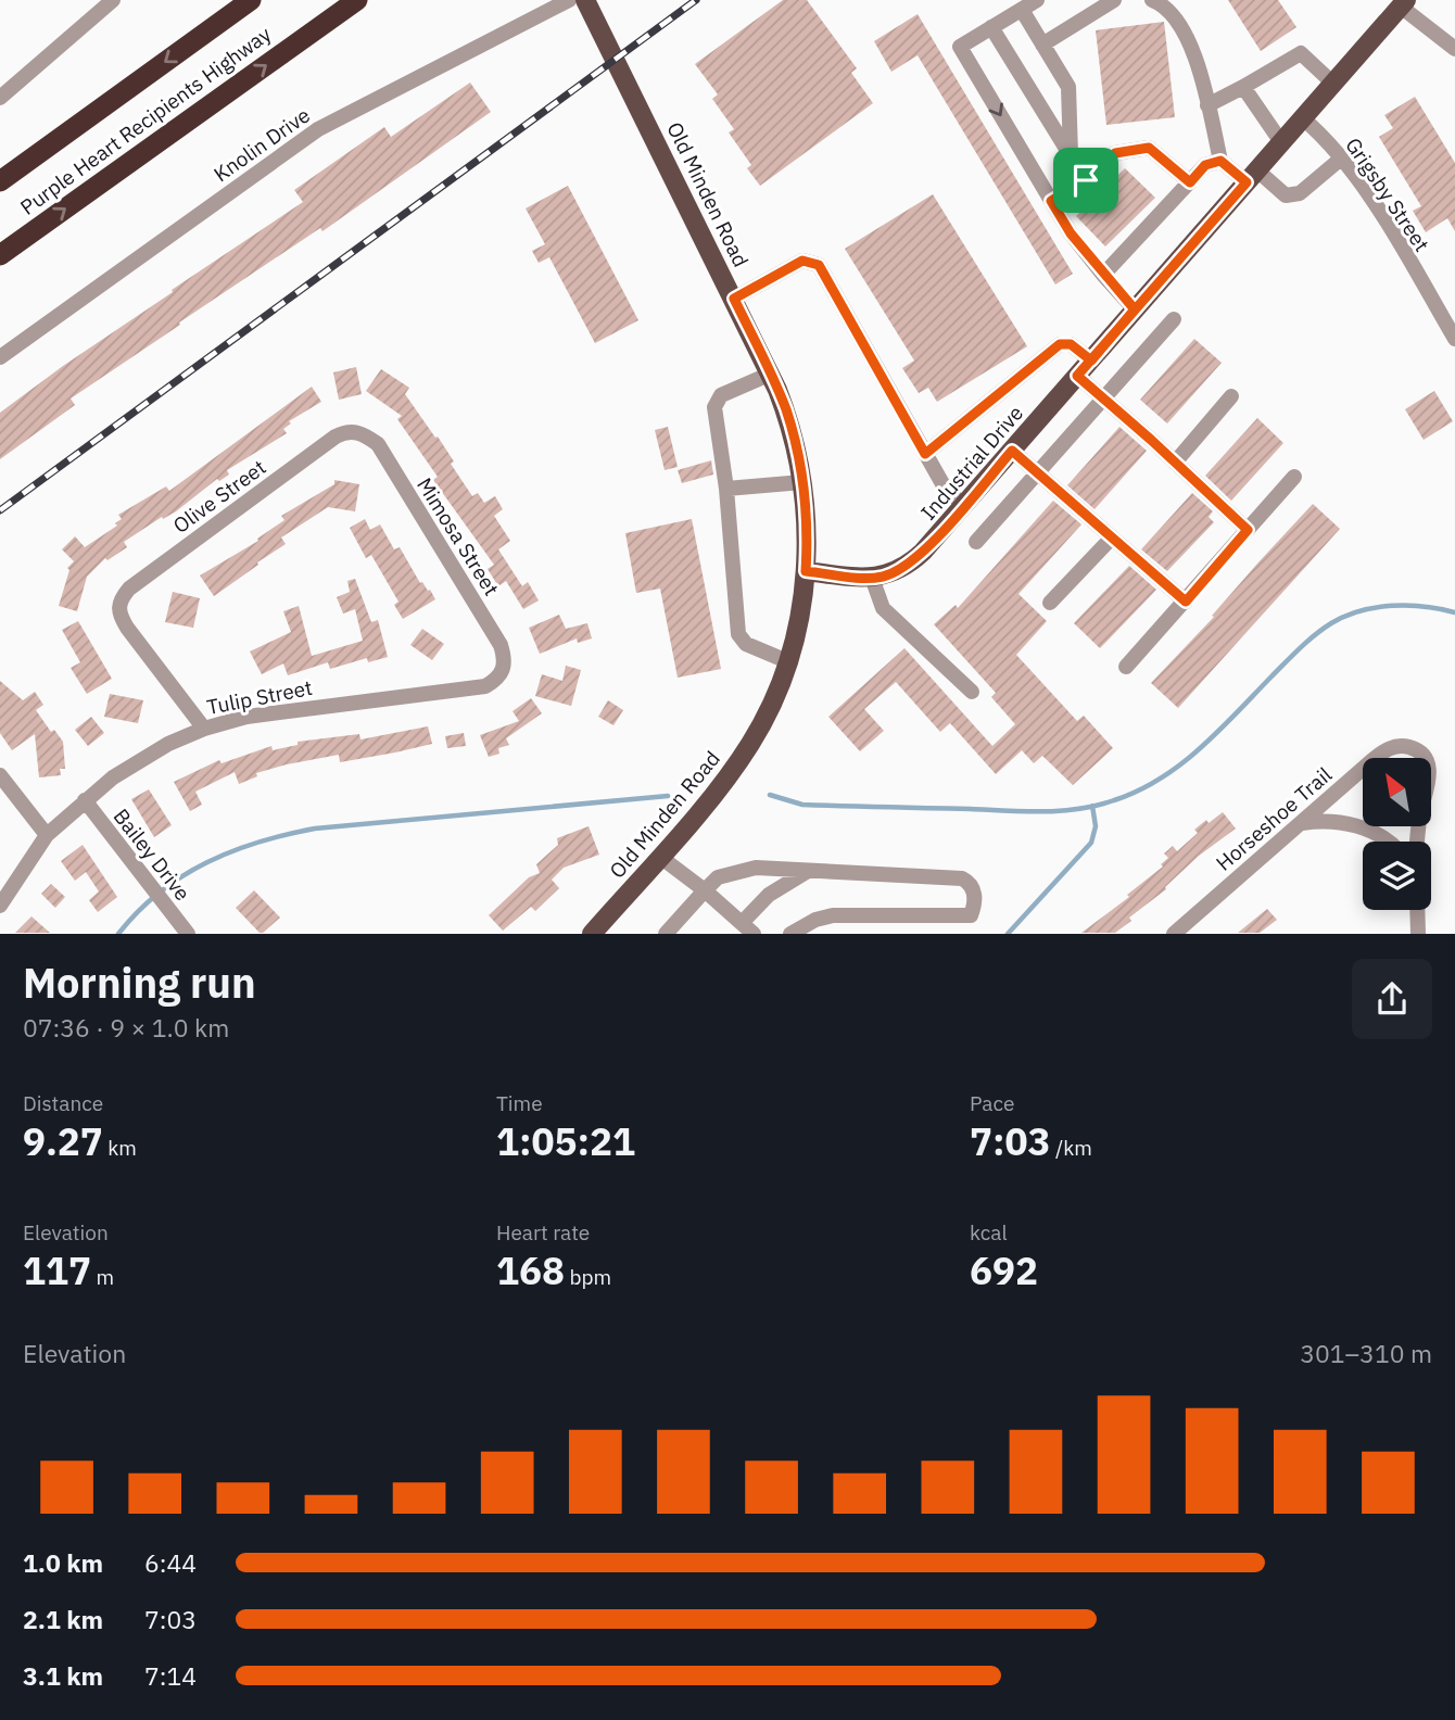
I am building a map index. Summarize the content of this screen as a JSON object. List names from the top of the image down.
{
  "streets": {
    "highway": ["Purple Heart Recipients Highway"],
    "main road": ["Old Minden Road", "Industrial Drive"],
    "street": [
      "Knolin Drive",
      "Grigsby Street",
      "Olive Street",
      "Mimosa Street",
      "Tulip Street",
      "Horseshoe Trail",
      "Bailey Drive"
    ]
  },
  "crossings": [
    ["Old Minden Road", "Industrial Drive"],
    ["Grigsby Street", "Industrial Drive"],
    ["Olive Street", "Mimosa Street"],
    ["Olive Street", "Tulip Street"],
    ["Mimosa Street", "Tulip Street"],
    ["Tulip Street", "Bailey Drive"]
  ],
  "north": "top left",
  "page": {
    "heading": ["Morning run", "07:36 · 9 × 1.0 km"],
    "stats": [
      ["Distance", "9.27 km"],
      ["Time", "1:05:21"],
      ["Pace", "7:03 /km"],
      ["Elevation", "117 m"],
      ["Heart rate", "168 bpm"],
      ["kcal", "692"]
    ],
    "chart": ["Elevation", "301–310 m"],
    "list": [
      {
        "name": "1.0 km",
        "note": "6:44"
      },
      {
        "name": "2.1 km",
        "note": "7:03"
      },
      {
        "name": "3.1 km",
        "note": "7:14"
      }
    ]
  }
}
